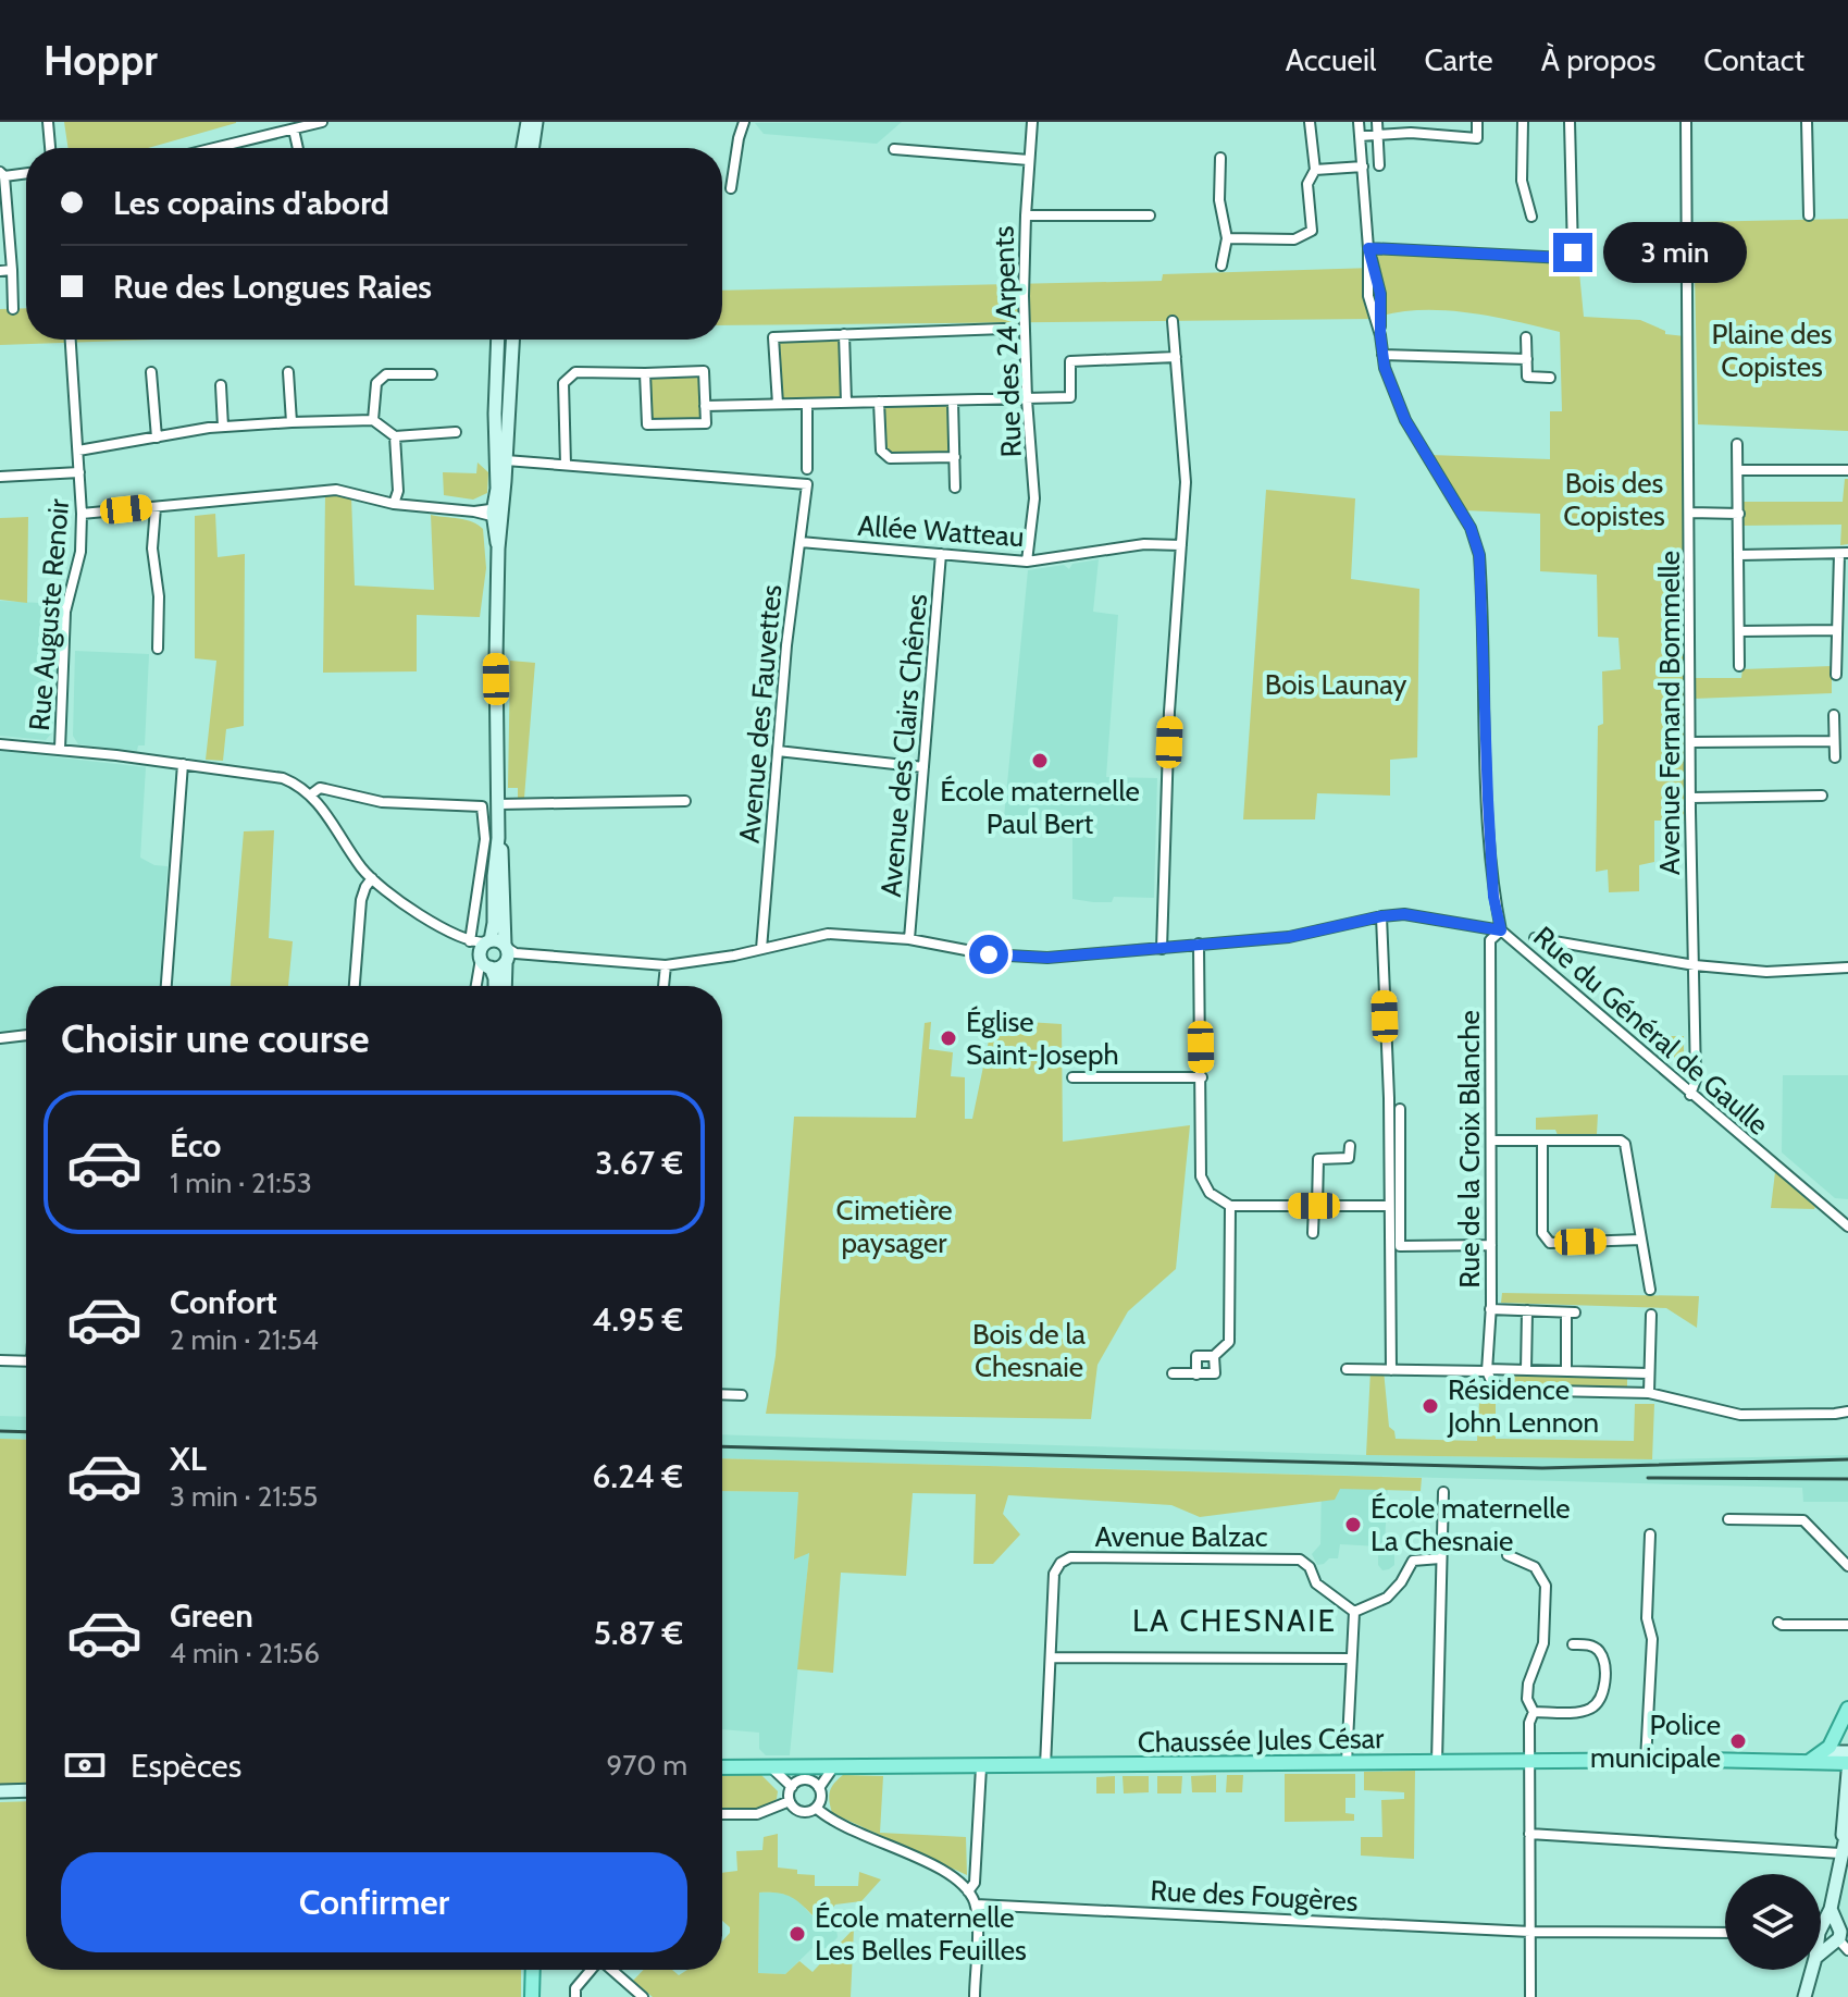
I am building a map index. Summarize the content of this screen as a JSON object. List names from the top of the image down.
{
  "streets": {
    "main road": ["Chaussée Jules César"],
    "street": [
      "Rue des 24 Arpents",
      "Allée Watteau",
      "Rue Auguste Renoir",
      "Avenue Fernand Bommelle",
      "Avenue des Fauvettes",
      "Avenue des Clairs Chênes",
      "Rue du Général de Gaulle",
      "Rue de la Croix Blanche",
      "Avenue Balzac",
      "Rue des Fougères"
    ]
  },
  "crossings": [
    ["Rue des 24 Arpents", "Allée Watteau"],
    ["Allée Watteau", "Avenue des Fauvettes"],
    ["Allée Watteau", "Avenue des Clairs Chênes"],
    ["Avenue Fernand Bommelle", "Rue du Général de Gaulle"],
    ["Rue du Général de Gaulle", "Rue de la Croix Blanche"],
    ["Avenue Balzac", "Chaussée Jules César"]
  ],
  "districts": ["LA CHESNAIE"],
  "parks": [
    "Plaine des Copistes",
    "Bois des Copistes",
    "Bois Launay",
    "Cimetière paysager",
    "Bois de la Chesnaie"
  ],
  "places": [
    "École maternelle Paul Bert",
    "Église Saint-Joseph",
    "Résidence John Lennon",
    "École maternelle La Chesnaie",
    "Police municipale",
    "École maternelle Les Belles Feuilles"
  ],
  "page": {
    "header": "Hoppr",
    "nav": [
      "Accueil",
      "Carte",
      "À propos",
      "Contact"
    ],
    "banner": ["Les copains d'abord", "Rue des Longues Raies"],
    "bubble": "3 min",
    "heading": "Choisir une course",
    "list": [
      {
        "name": "Éco",
        "note": "1 min · 21:53",
        "value": "3.67 €"
      },
      {
        "name": "Confort",
        "note": "2 min · 21:54",
        "value": "4.95 €"
      },
      {
        "name": "XL",
        "note": "3 min · 21:55",
        "value": "6.24 €"
      },
      {
        "name": "Green",
        "note": "4 min · 21:56",
        "value": "5.87 €"
      }
    ],
    "pay": ["Espèces", "970 m"],
    "buttons": "Confirmer"
  }
}
